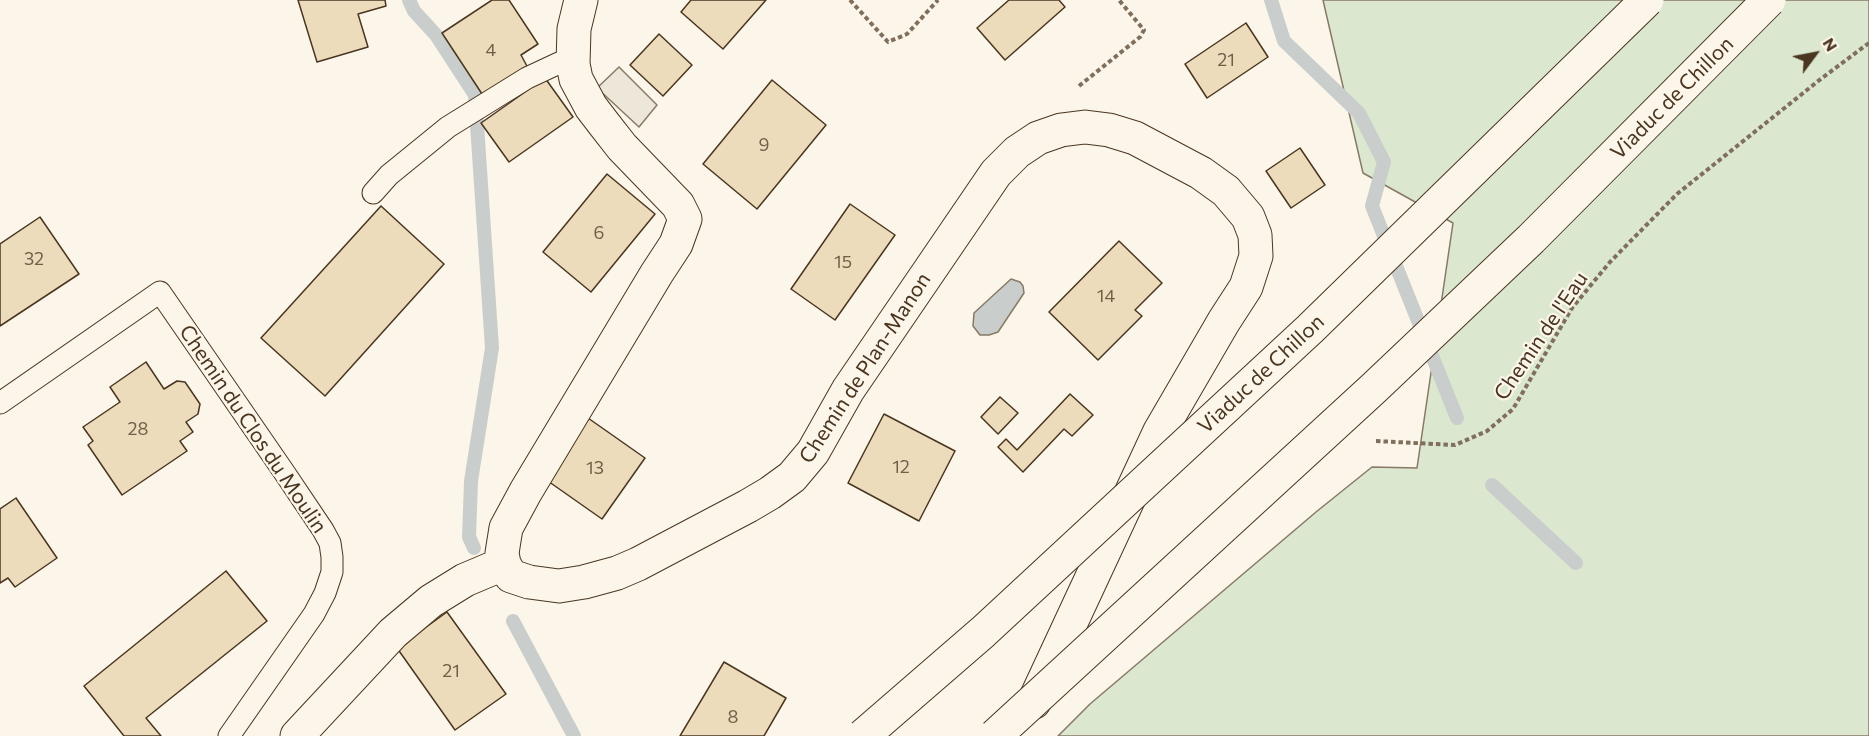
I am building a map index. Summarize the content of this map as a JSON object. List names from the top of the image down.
{
  "streets": {
    "main road": ["Viaduc de Chillon", "Chemin de Plan-Manon"],
    "lane": ["Chemin du Clos du Moulin"],
    "path": ["Chemin de l'Eau"]
  },
  "house_numbers": [
    "4",
    "21",
    "9",
    "6",
    "32",
    "15",
    "14",
    "28",
    "12",
    "13",
    "21",
    "8"
  ],
  "north": "top right"
}
